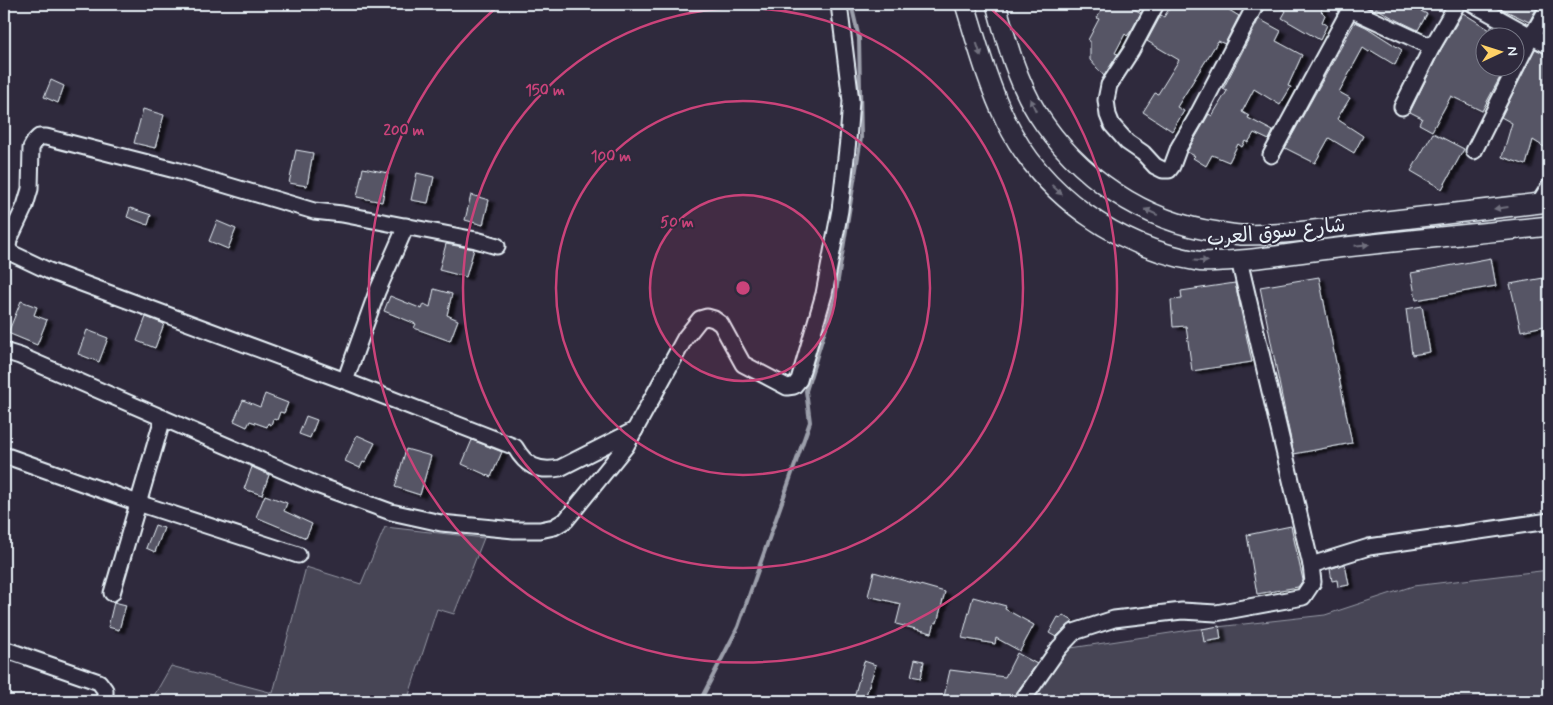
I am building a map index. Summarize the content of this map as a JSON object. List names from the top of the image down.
{
  "streets": {
    "main road": ["شارع سوق العرب"]
  },
  "one_way": ["شارع سوق العرب"],
  "north": "right",
  "rings": [
    "150 m",
    "200 m",
    "100 m",
    "50 m"
  ]
}
